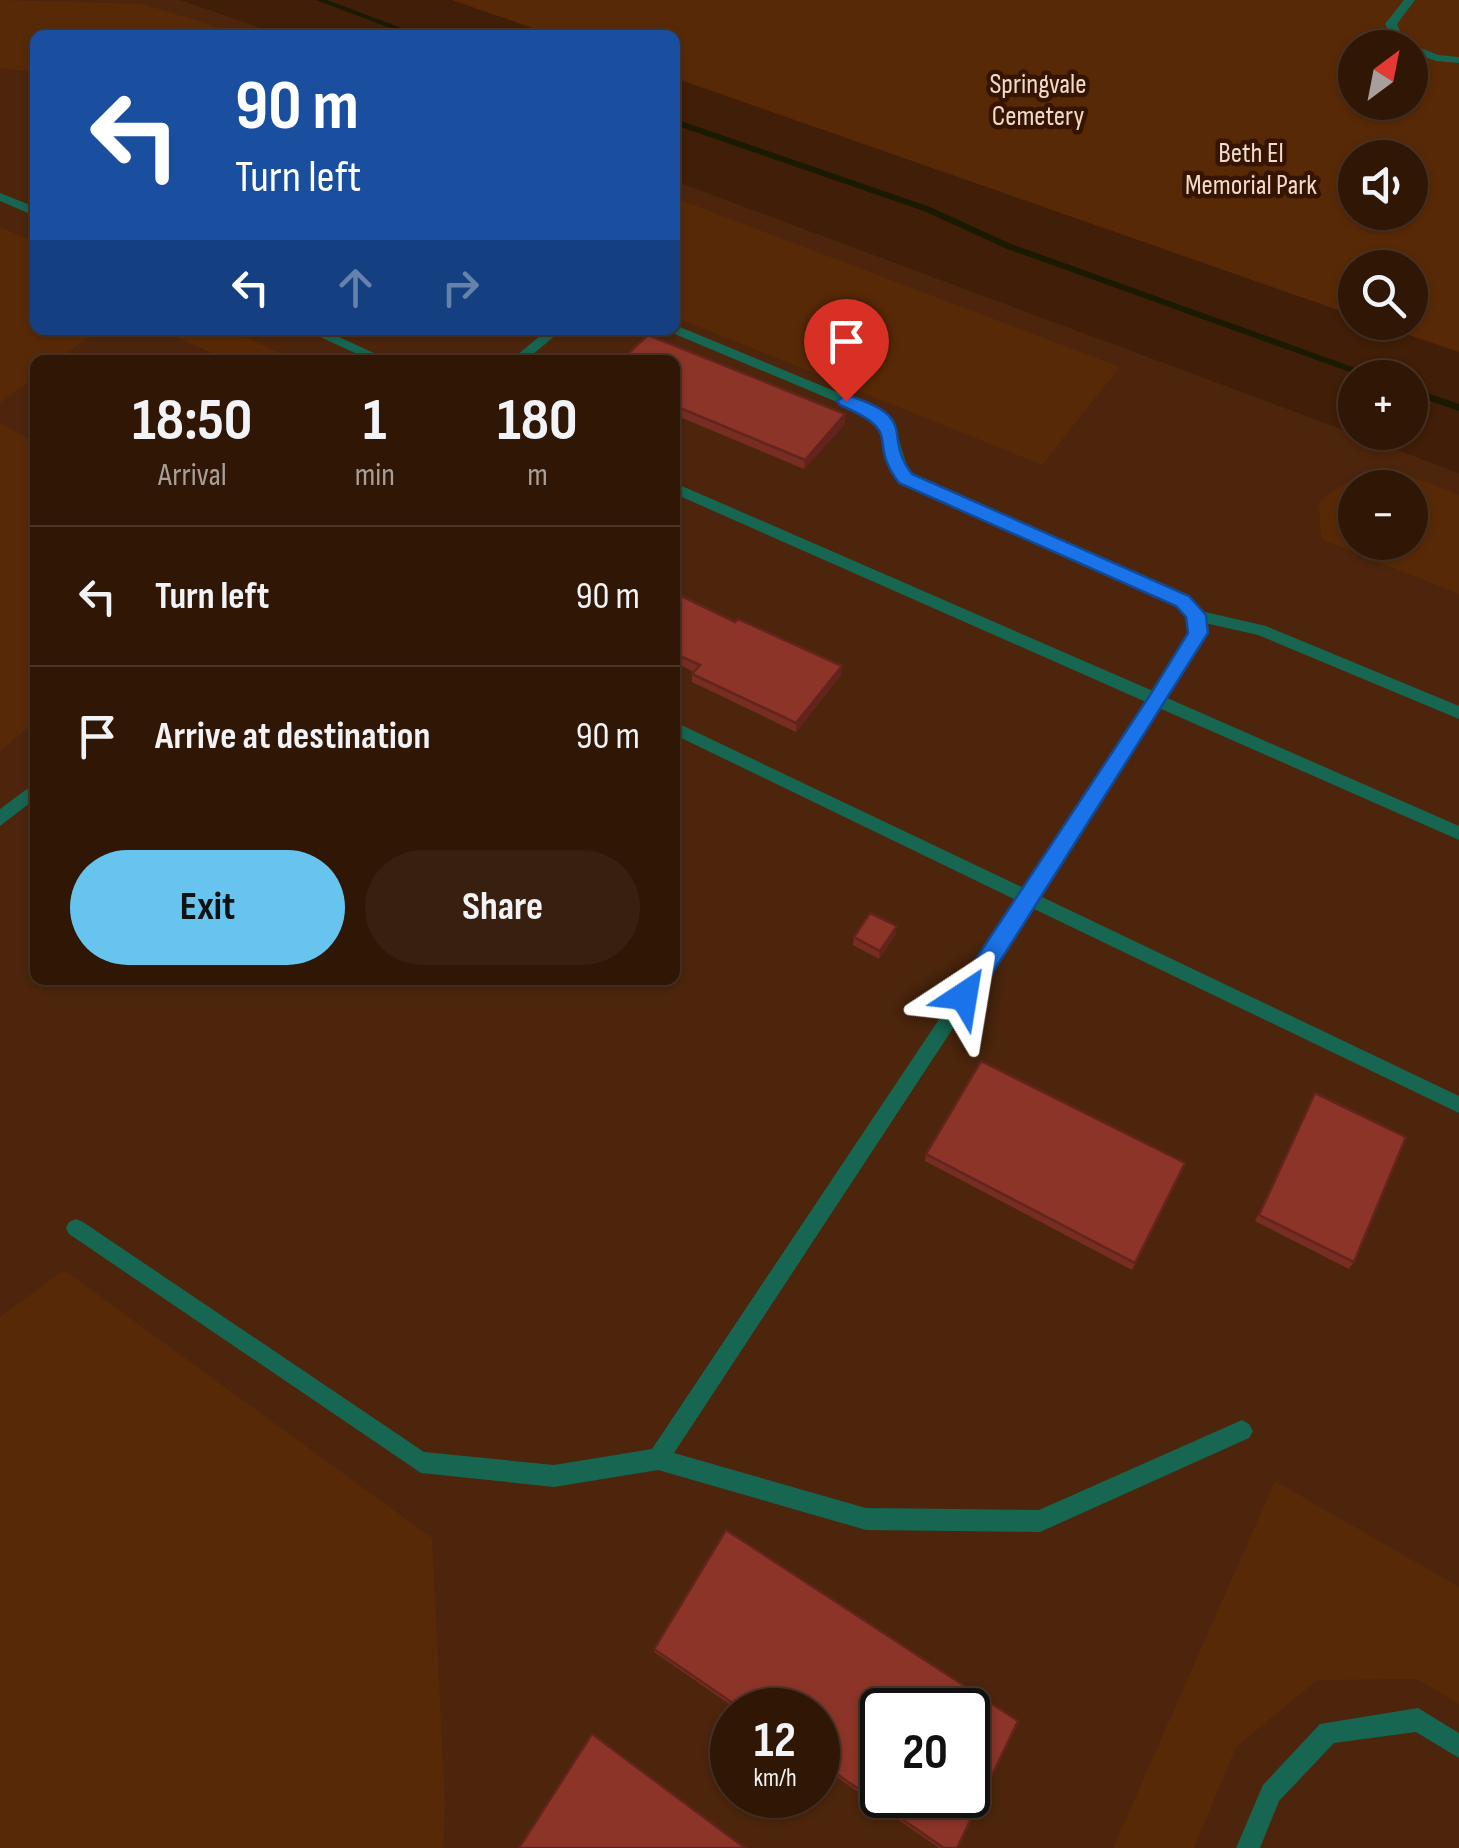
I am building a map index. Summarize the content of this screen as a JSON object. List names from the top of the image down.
{
  "parks": ["Springvale Cemetery", "Beth El Memorial Park"],
  "north": "top right",
  "page": {
    "map_buttons": ["+", "−"],
    "turn": ["90 m", "Turn left"],
    "eta": [
      "18:50",
      "Arrival",
      "1",
      "min",
      "180",
      "m"
    ],
    "list": [
      {
        "name": "Turn left",
        "value": "90 m"
      },
      {
        "name": "Arrive at destination",
        "value": "90 m"
      }
    ],
    "buttons": ["Exit", "Share"],
    "speed": "12 km/h",
    "limit": "20"
  }
}
